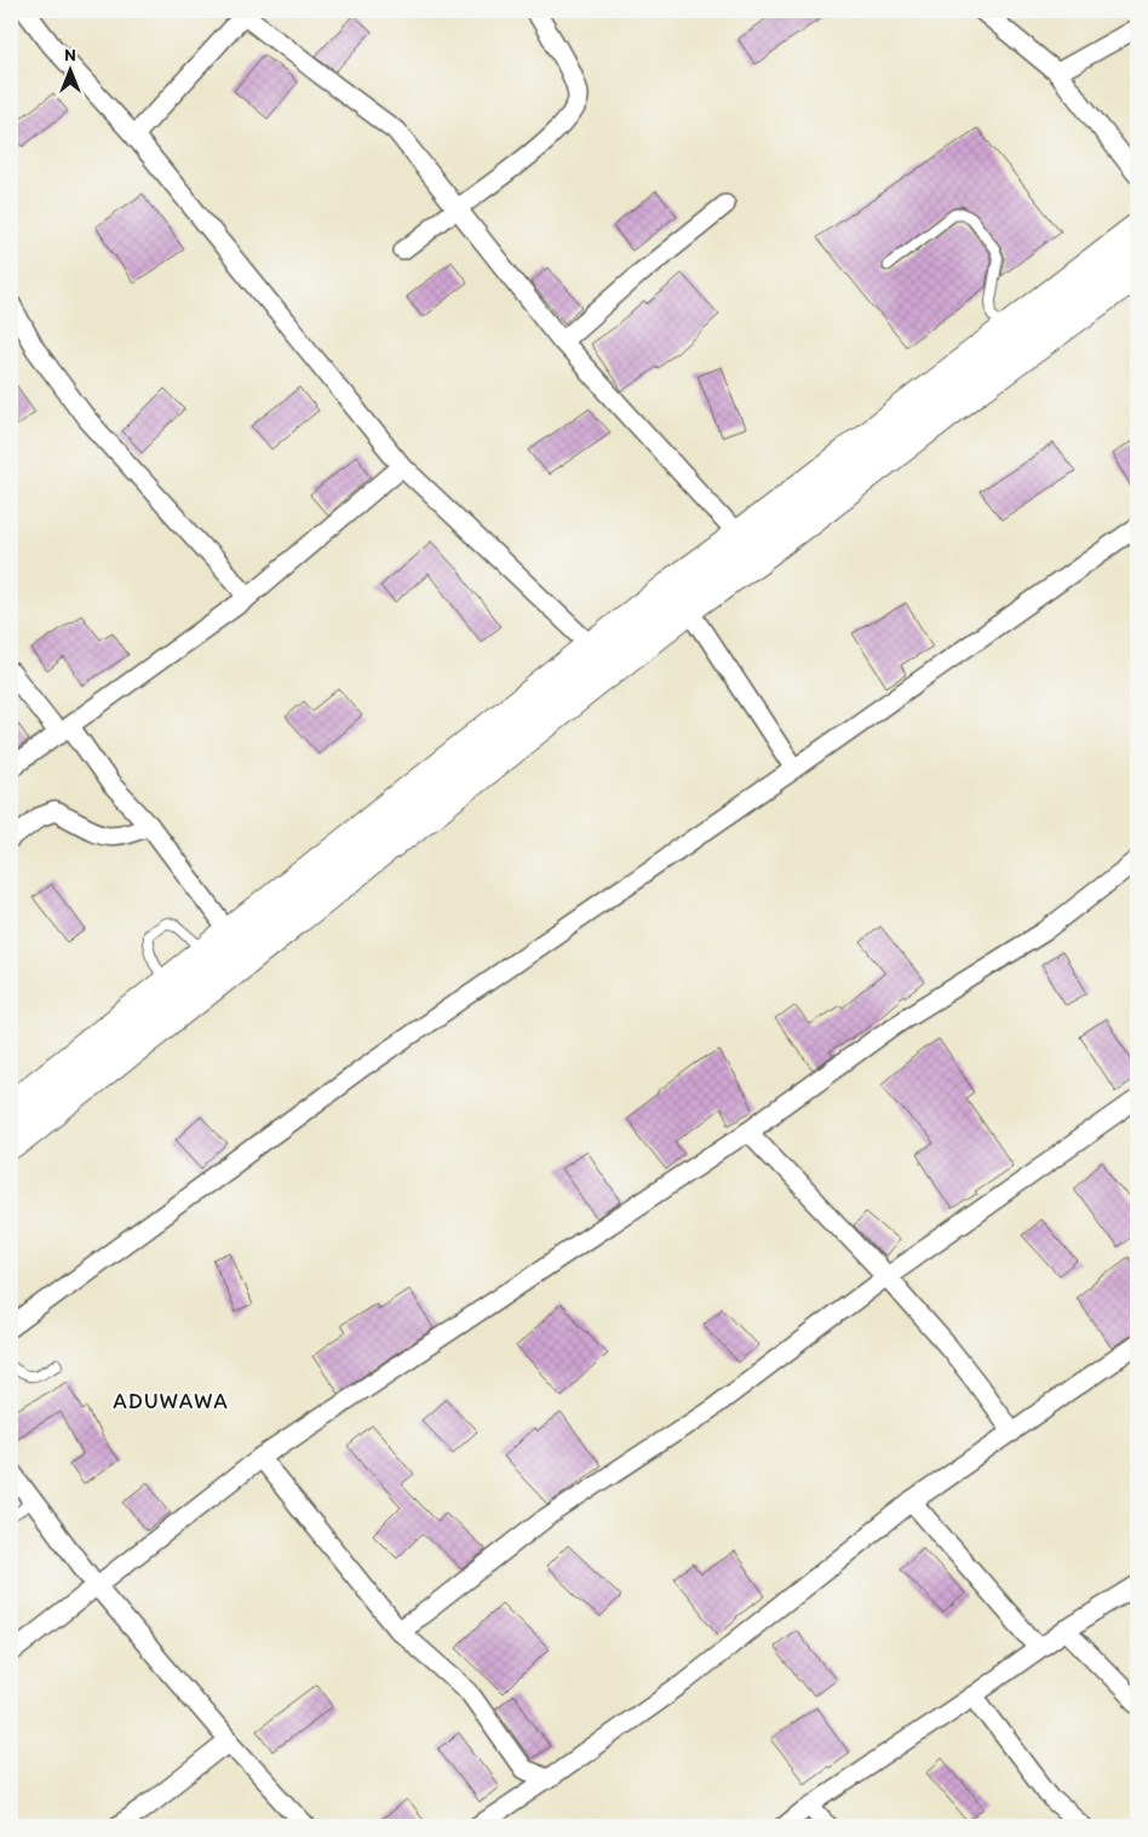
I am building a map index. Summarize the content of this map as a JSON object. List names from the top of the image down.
{
  "districts": ["ADUWAWA"],
  "north": "top"
}
